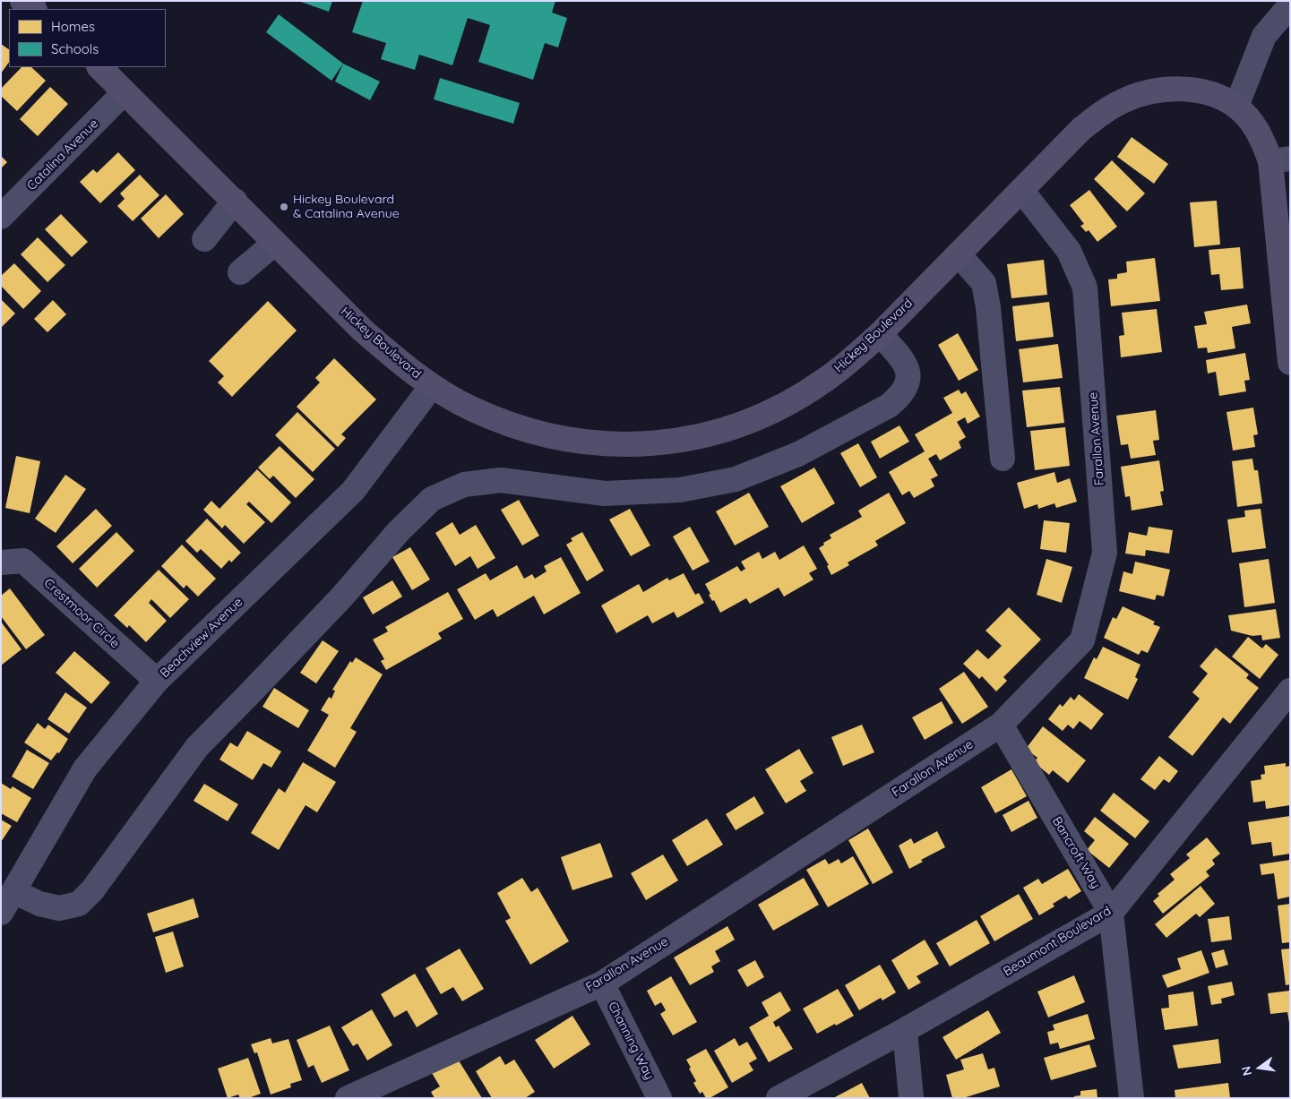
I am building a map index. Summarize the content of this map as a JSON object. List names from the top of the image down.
{
  "streets": {
    "main road": ["Hickey Boulevard"],
    "street": [
      "Catalina Avenue",
      "Farallon Avenue",
      "Crestmoor Circle",
      "Beachview Avenue",
      "Bancroft Way",
      "Beaumont Boulevard",
      "Channing Way"
    ]
  },
  "crossings": [
    ["Catalina Avenue", "Hickey Boulevard"],
    ["Hickey Boulevard", "Farallon Avenue"],
    ["Hickey Boulevard", "Beachview Avenue"],
    ["Farallon Avenue", "Bancroft Way"],
    ["Farallon Avenue", "Channing Way"],
    ["Crestmoor Circle", "Beachview Avenue"],
    ["Bancroft Way", "Beaumont Boulevard"]
  ],
  "places": ["Hickey Boulevard & Catalina Avenue"],
  "legend": ["Homes", "Schools"],
  "north": "left"
}
